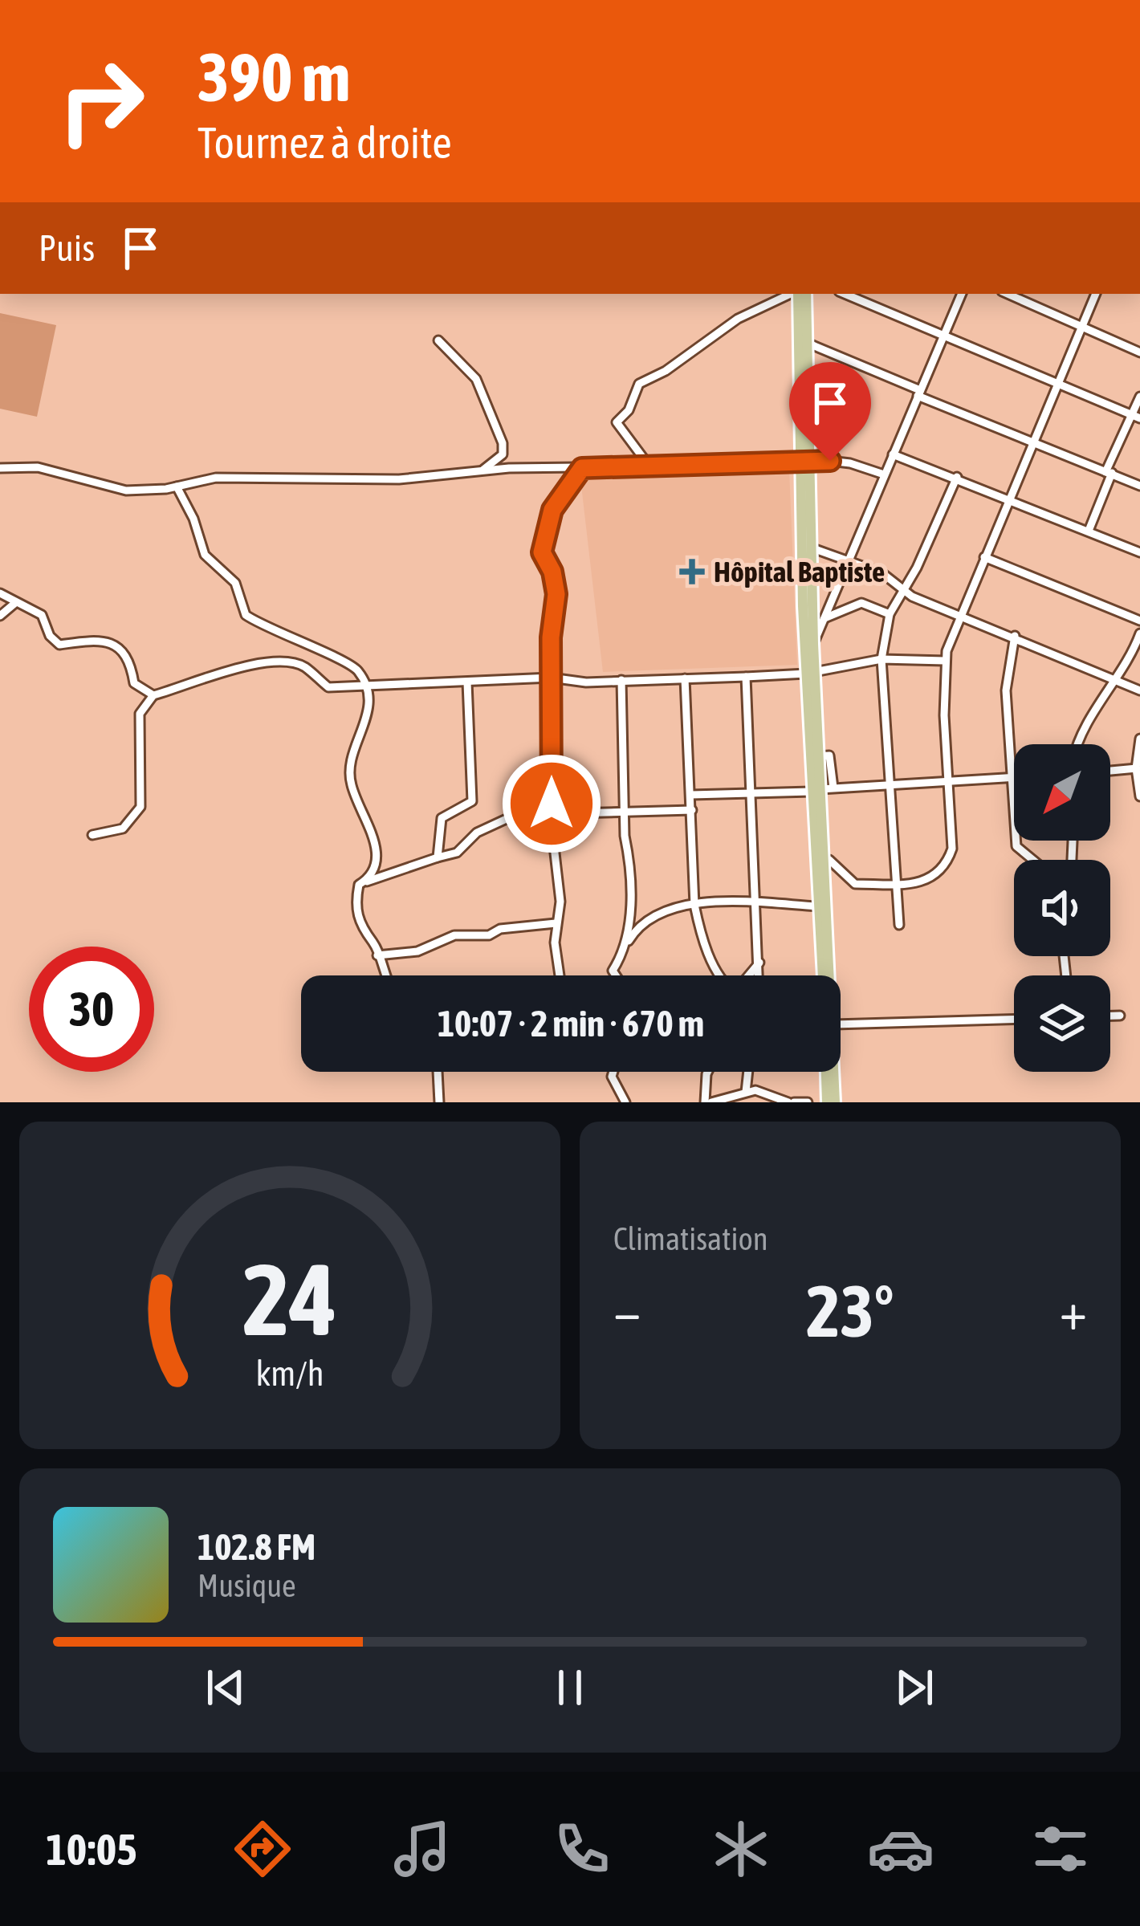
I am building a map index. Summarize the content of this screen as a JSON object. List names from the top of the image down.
{
  "places": {
    "health": ["Hôpital Baptiste"]
  },
  "north": "bottom left",
  "page": {
    "turn": ["390 m", "Tournez à droite"],
    "then": "Puis",
    "limit": "30",
    "trip": "10:07 · 2 min · 670 m",
    "tile": "Climatisation",
    "heat": ["−", "23°", "+"],
    "song": ["102.8 FM", "Musique"],
    "tabs": "10:05",
    "gauge": ["24", "km/h"]
  }
}
